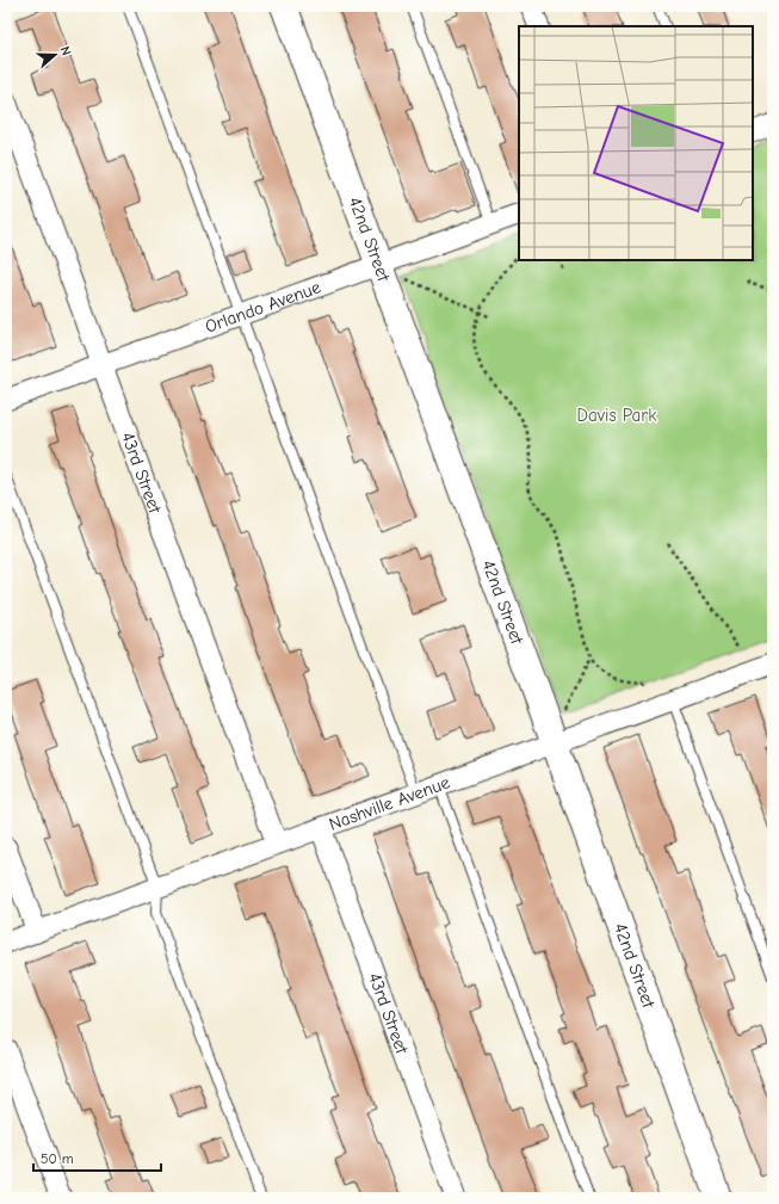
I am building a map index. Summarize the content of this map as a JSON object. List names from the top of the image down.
{
  "streets": {
    "street": [
      "42nd Street",
      "Orlando Avenue",
      "43rd Street",
      "Nashville Avenue"
    ]
  },
  "crossings": [
    ["42nd Street", "Orlando Avenue"],
    ["42nd Street", "Nashville Avenue"],
    ["Orlando Avenue", "43rd Street"],
    ["43rd Street", "Nashville Avenue"]
  ],
  "parks": ["Davis Park"],
  "scale_bar": "50 m",
  "north": "right"
}
